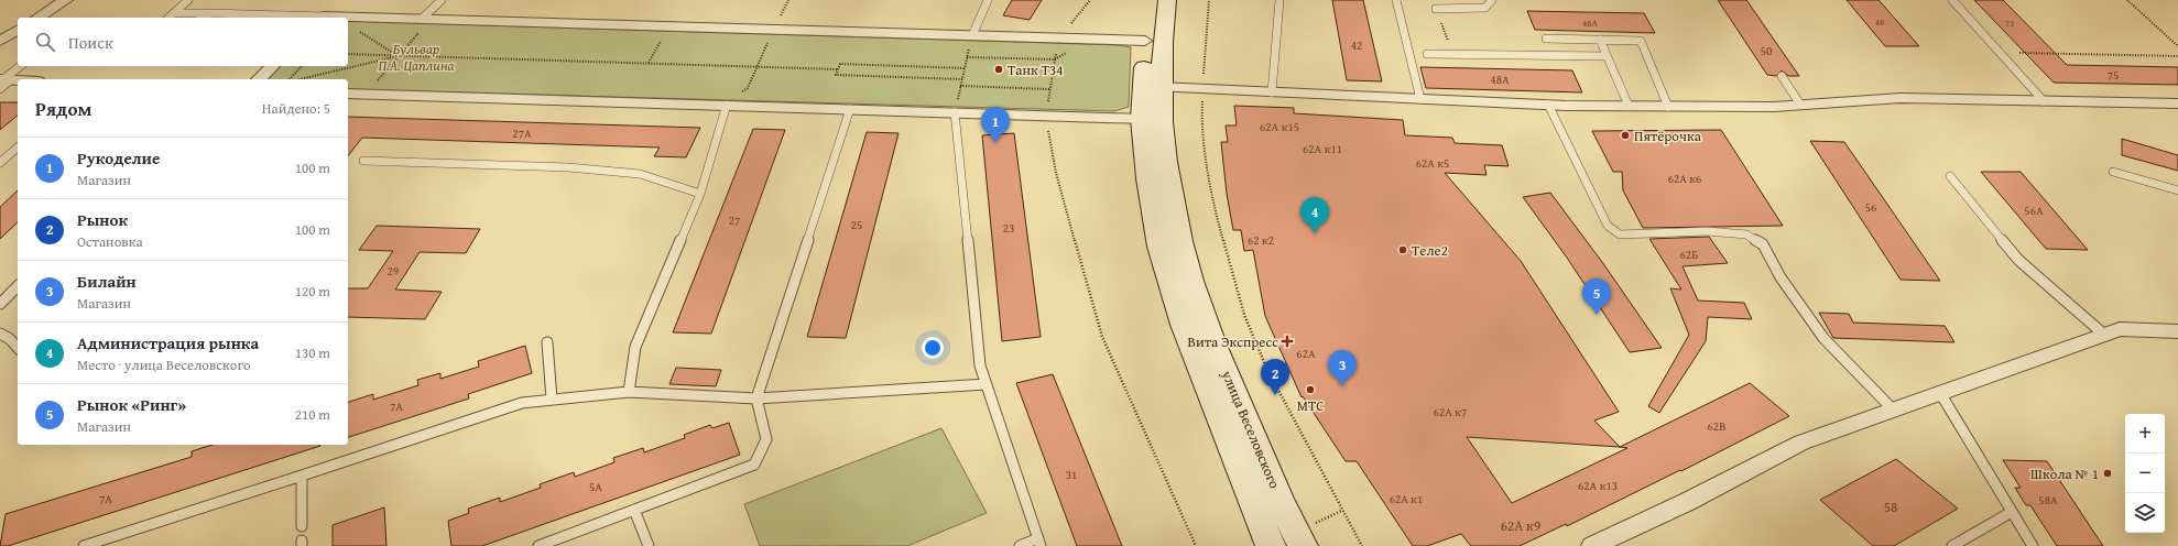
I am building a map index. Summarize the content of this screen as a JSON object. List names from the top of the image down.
{
  "streets": {
    "main road": ["улица Веселовского"]
  },
  "parks": ["Бульвар П.А. Цаплина"],
  "places": {
    "other": [
      "Танк T34",
      "Пятёрочка",
      "Теле2",
      "МТС",
      "Школа № 1"
    ],
    "health": ["Вита Экспресс"]
  },
  "house_numbers": [
    "48",
    "46А",
    "73",
    "42",
    "50",
    "75",
    "48А",
    "62А к15",
    "27А",
    "62А к11",
    "62А к5",
    "62А к6",
    "56",
    "56А",
    "27",
    "25",
    "23",
    "62 к2",
    "62Б",
    "29",
    "62А",
    "7А",
    "62А к7",
    "62В",
    "31",
    "62А к13",
    "5А",
    "7А",
    "62А к1",
    "58А",
    "58",
    "62А к9"
  ],
  "page": {
    "search": "Поиск",
    "heading": ["Рядом", "Найдено: 5"],
    "pins": [
      "1",
      "4",
      "5",
      "3",
      "2"
    ],
    "list": [
      {
        "mark": "1",
        "name": "Рукоделие",
        "note": "Магазин",
        "value": "100 m"
      },
      {
        "mark": "2",
        "name": "Рынок",
        "note": "Остановка",
        "value": "100 m"
      },
      {
        "mark": "3",
        "name": "Билайн",
        "note": "Магазин",
        "value": "120 m"
      },
      {
        "mark": "4",
        "name": "Администрация рынка",
        "note": "Место · улица Веселовского",
        "value": "130 m"
      },
      {
        "mark": "5",
        "name": "Рынок «Ринг»",
        "note": "Магазин",
        "value": "210 m"
      }
    ],
    "map_buttons": ["+", "−"]
  }
}
